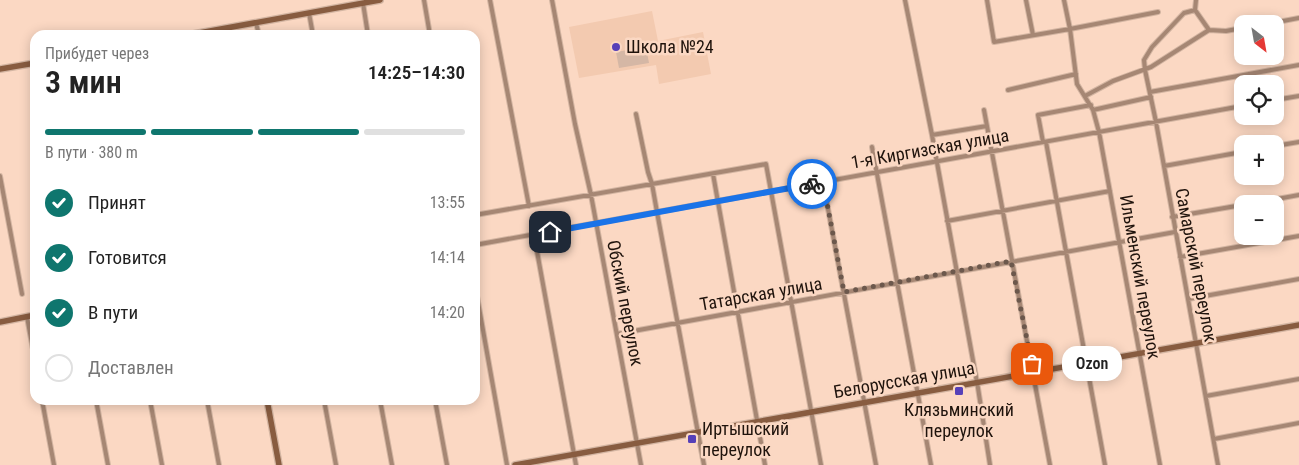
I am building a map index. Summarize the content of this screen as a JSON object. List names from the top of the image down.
{
  "streets": {
    "main road": ["Белорусская улица"],
    "street": [
      "1-я Киргизская улица",
      "Самарский переулок",
      "Ильменский переулок",
      "Татарская улица",
      "Обский переулок"
    ]
  },
  "crossings": [
    ["1-я Киргизская улица", "Самарский переулок"],
    ["1-я Киргизская улица", "Ильменский переулок"],
    ["1-я Киргизская улица", "Обский переулок"],
    ["Самарский переулок", "Татарская улица"],
    ["Самарский переулок", "Белорусская улица"],
    ["Ильменский переулок", "Татарская улица"],
    ["Ильменский переулок", "Белорусская улица"],
    ["Татарская улица", "Обский переулок"],
    ["Обский переулок", "Белорусская улица"]
  ],
  "places": {
    "other": ["Школа №24", "Ozon"],
    "transit": ["Клязьминский переулок", "Иртышский переулок"]
  },
  "north": "bottom right",
  "page": {
    "map_buttons": ["+", "−"],
    "heading": ["3 мин", "Прибудет через", "14:25–14:30"],
    "bar": "В пути · 380 m",
    "list": [
      ["Принят", "13:55"],
      ["Готовится", "14:14"],
      ["В пути", "14:20"],
      "Доставлен"
    ],
    "bubble": "Ozon"
  }
}
